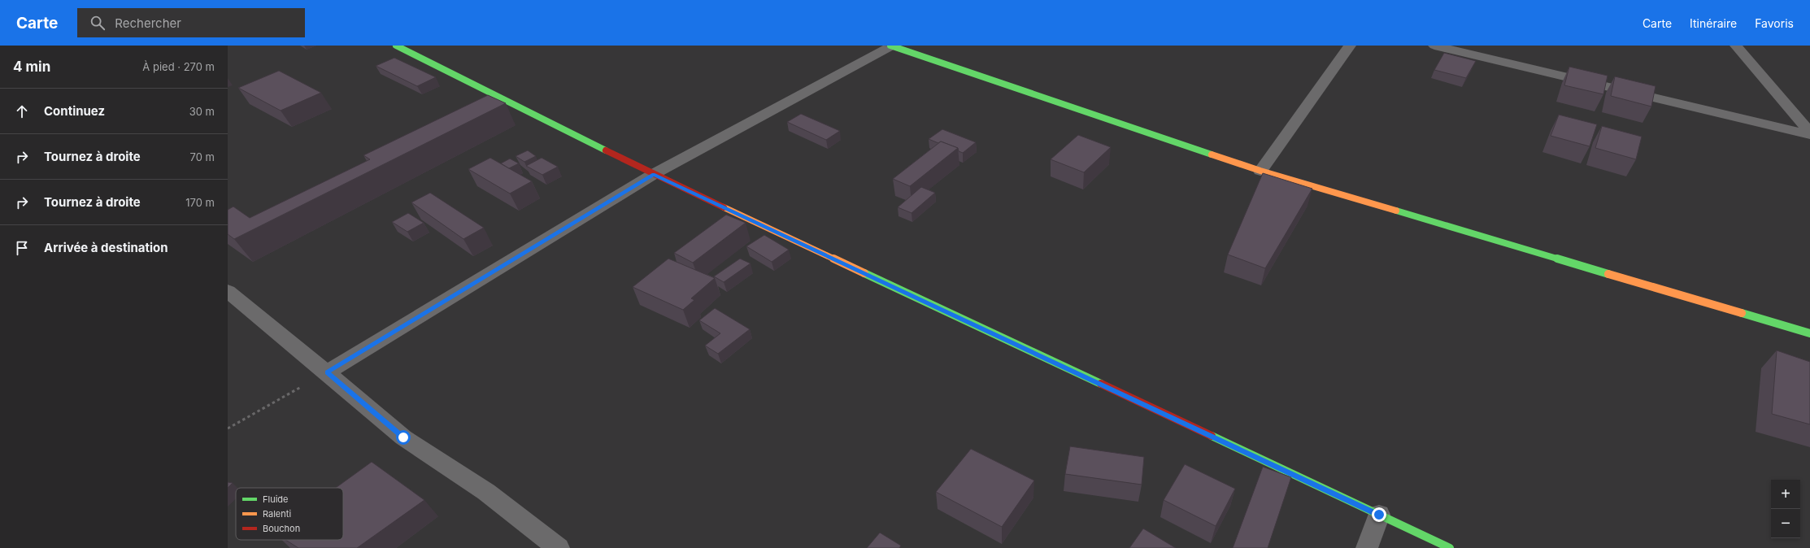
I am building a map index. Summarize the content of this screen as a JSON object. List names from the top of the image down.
{
  "legend": ["Fluide", "Ralenti", "Bouchon"],
  "page": {
    "header": "Carte",
    "search": "Rechercher",
    "nav": ["Carte", "Itinéraire", "Favoris"],
    "heading": ["4 min", "À pied · 270 m"],
    "list": [
      ["Continuez", "30 m"],
      ["Tournez à droite", "70 m"],
      ["Tournez à droite", "170 m"],
      "Arrivée à destination"
    ],
    "map_buttons": ["+", "−"]
  }
}
